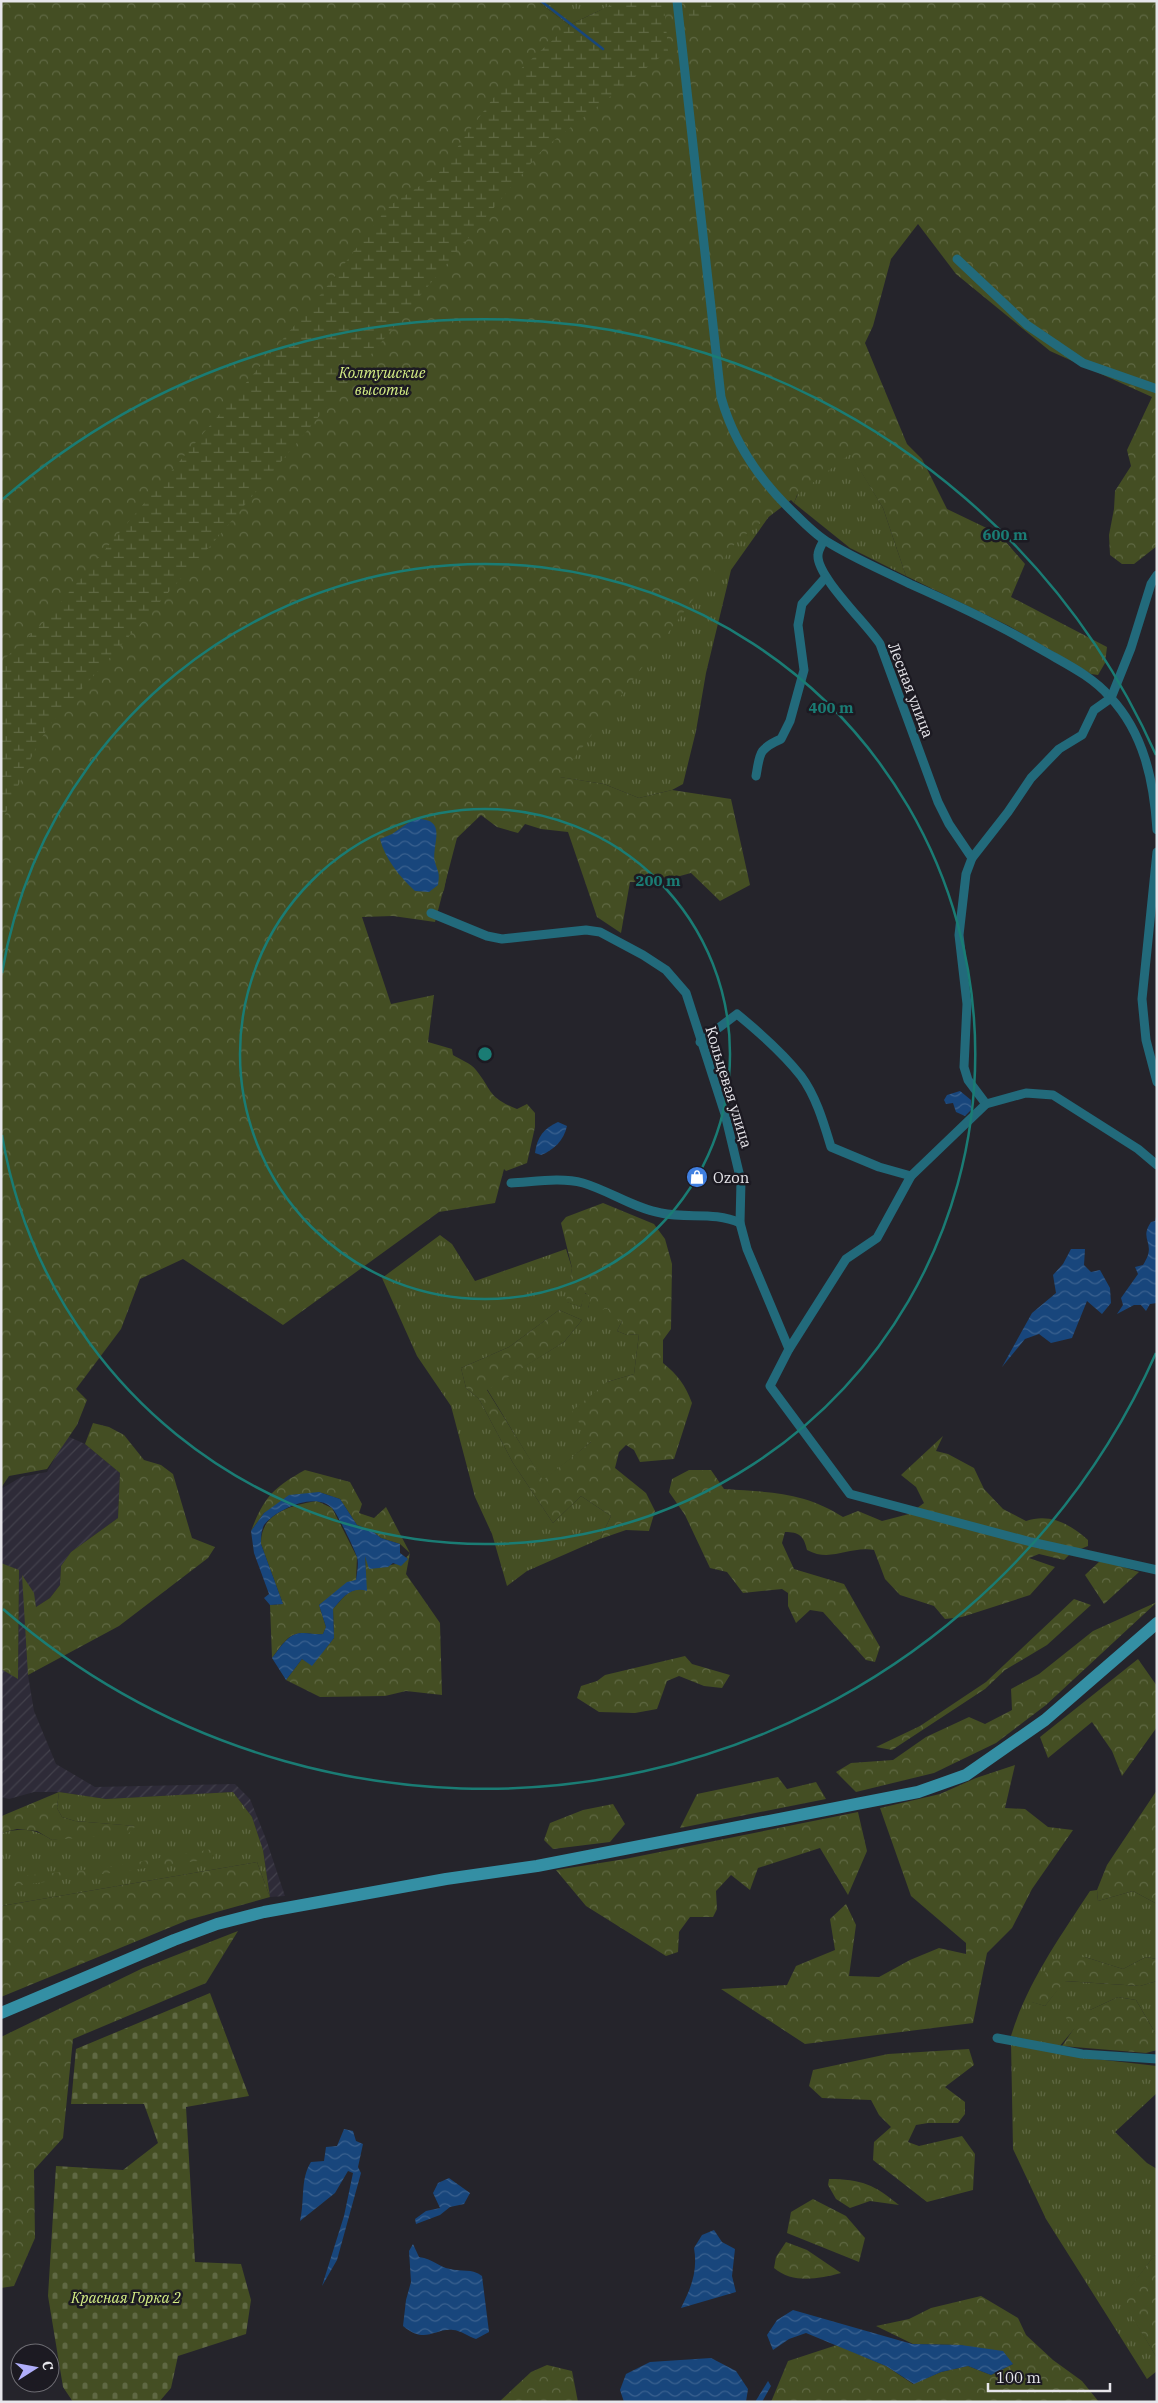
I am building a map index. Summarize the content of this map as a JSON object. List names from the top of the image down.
{
  "streets": {
    "street": ["Лесная улица", "Кольцевая улица"]
  },
  "parks": ["Колтушские высоты", "Красная Горка 2"],
  "places": {
    "shop": ["Ozon"]
  },
  "scale_bar": "100 m",
  "north": "right",
  "rings": ["600 m", "400 m", "200 m"]
}
